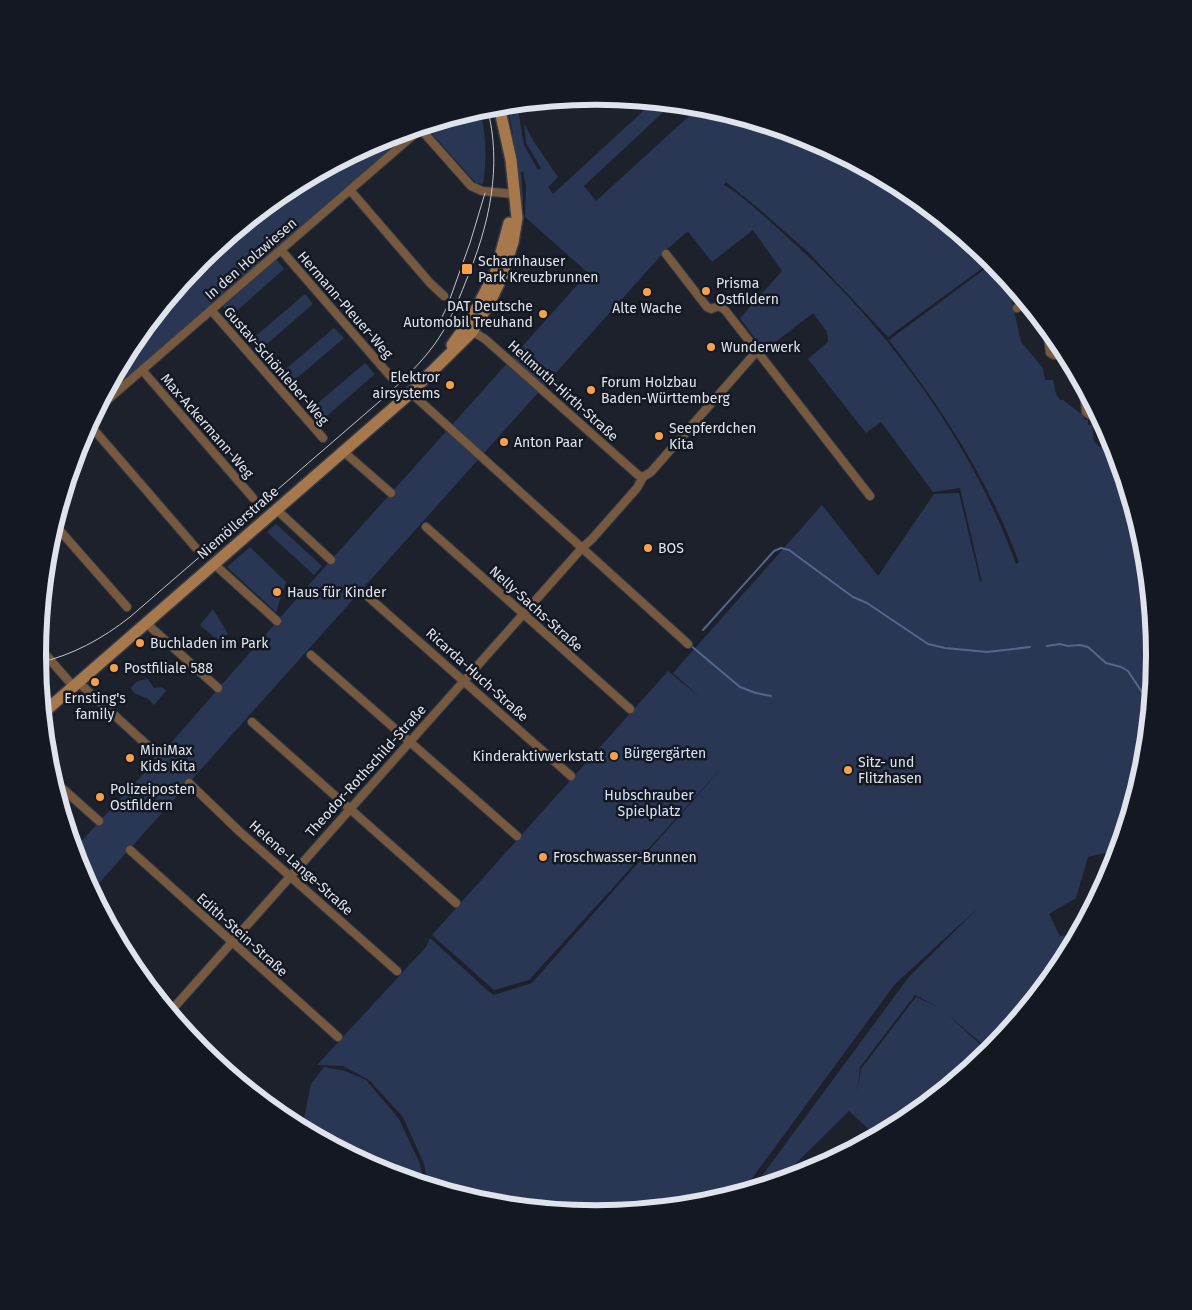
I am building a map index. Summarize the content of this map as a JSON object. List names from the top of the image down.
{
  "streets": {
    "main road": ["Niemöllerstraße"],
    "street": [
      "In den Holzwiesen",
      "Hermann-Pleuer-Weg",
      "Gustav-Schönleber-Weg",
      "Hellmuth-Hirth-Straße",
      "Max-Ackermann-Weg",
      "Nelly-Sachs-Straße",
      "Ricarda-Huch-Straße",
      "Theodor-Rothschild-Straße",
      "Helene-Lange-Straße",
      "Edith-Stein-Straße"
    ]
  },
  "crossings": [
    ["In den Holzwiesen", "Hermann-Pleuer-Weg"],
    ["In den Holzwiesen", "Gustav-Schönleber-Weg"],
    ["In den Holzwiesen", "Max-Ackermann-Weg"],
    ["In den Holzwiesen", "Niemöllerstraße"],
    ["Hellmuth-Hirth-Straße", "Niemöllerstraße"],
    ["Hellmuth-Hirth-Straße", "Theodor-Rothschild-Straße"],
    ["Nelly-Sachs-Straße", "Theodor-Rothschild-Straße"],
    ["Ricarda-Huch-Straße", "Theodor-Rothschild-Straße"],
    ["Theodor-Rothschild-Straße", "Helene-Lange-Straße"],
    ["Theodor-Rothschild-Straße", "Edith-Stein-Straße"]
  ],
  "parks": ["Bürgergärten", "Hubschrauber Spielplatz"],
  "places": {
    "transit": ["Scharnhauser Park Kreuzbrunnen"],
    "other": [
      "Prisma Ostfildern",
      "Alte Wache",
      "DAT Deutsche Automobil Treuhand",
      "Wunderwerk",
      "Elektror airsystems",
      "Forum Holzbau Baden-Württemberg",
      "Seepferdchen Kita",
      "Anton Paar",
      "BOS",
      "Haus für Kinder",
      "Buchladen im Park",
      "Postfiliale 588",
      "Ernsting's family",
      "Kinderaktivwerkstatt",
      "MiniMax Kids Kita",
      "Sitz- und Flitzhasen",
      "Polizeiposten Ostfildern",
      "Froschwasser-Brunnen"
    ]
  }
}
